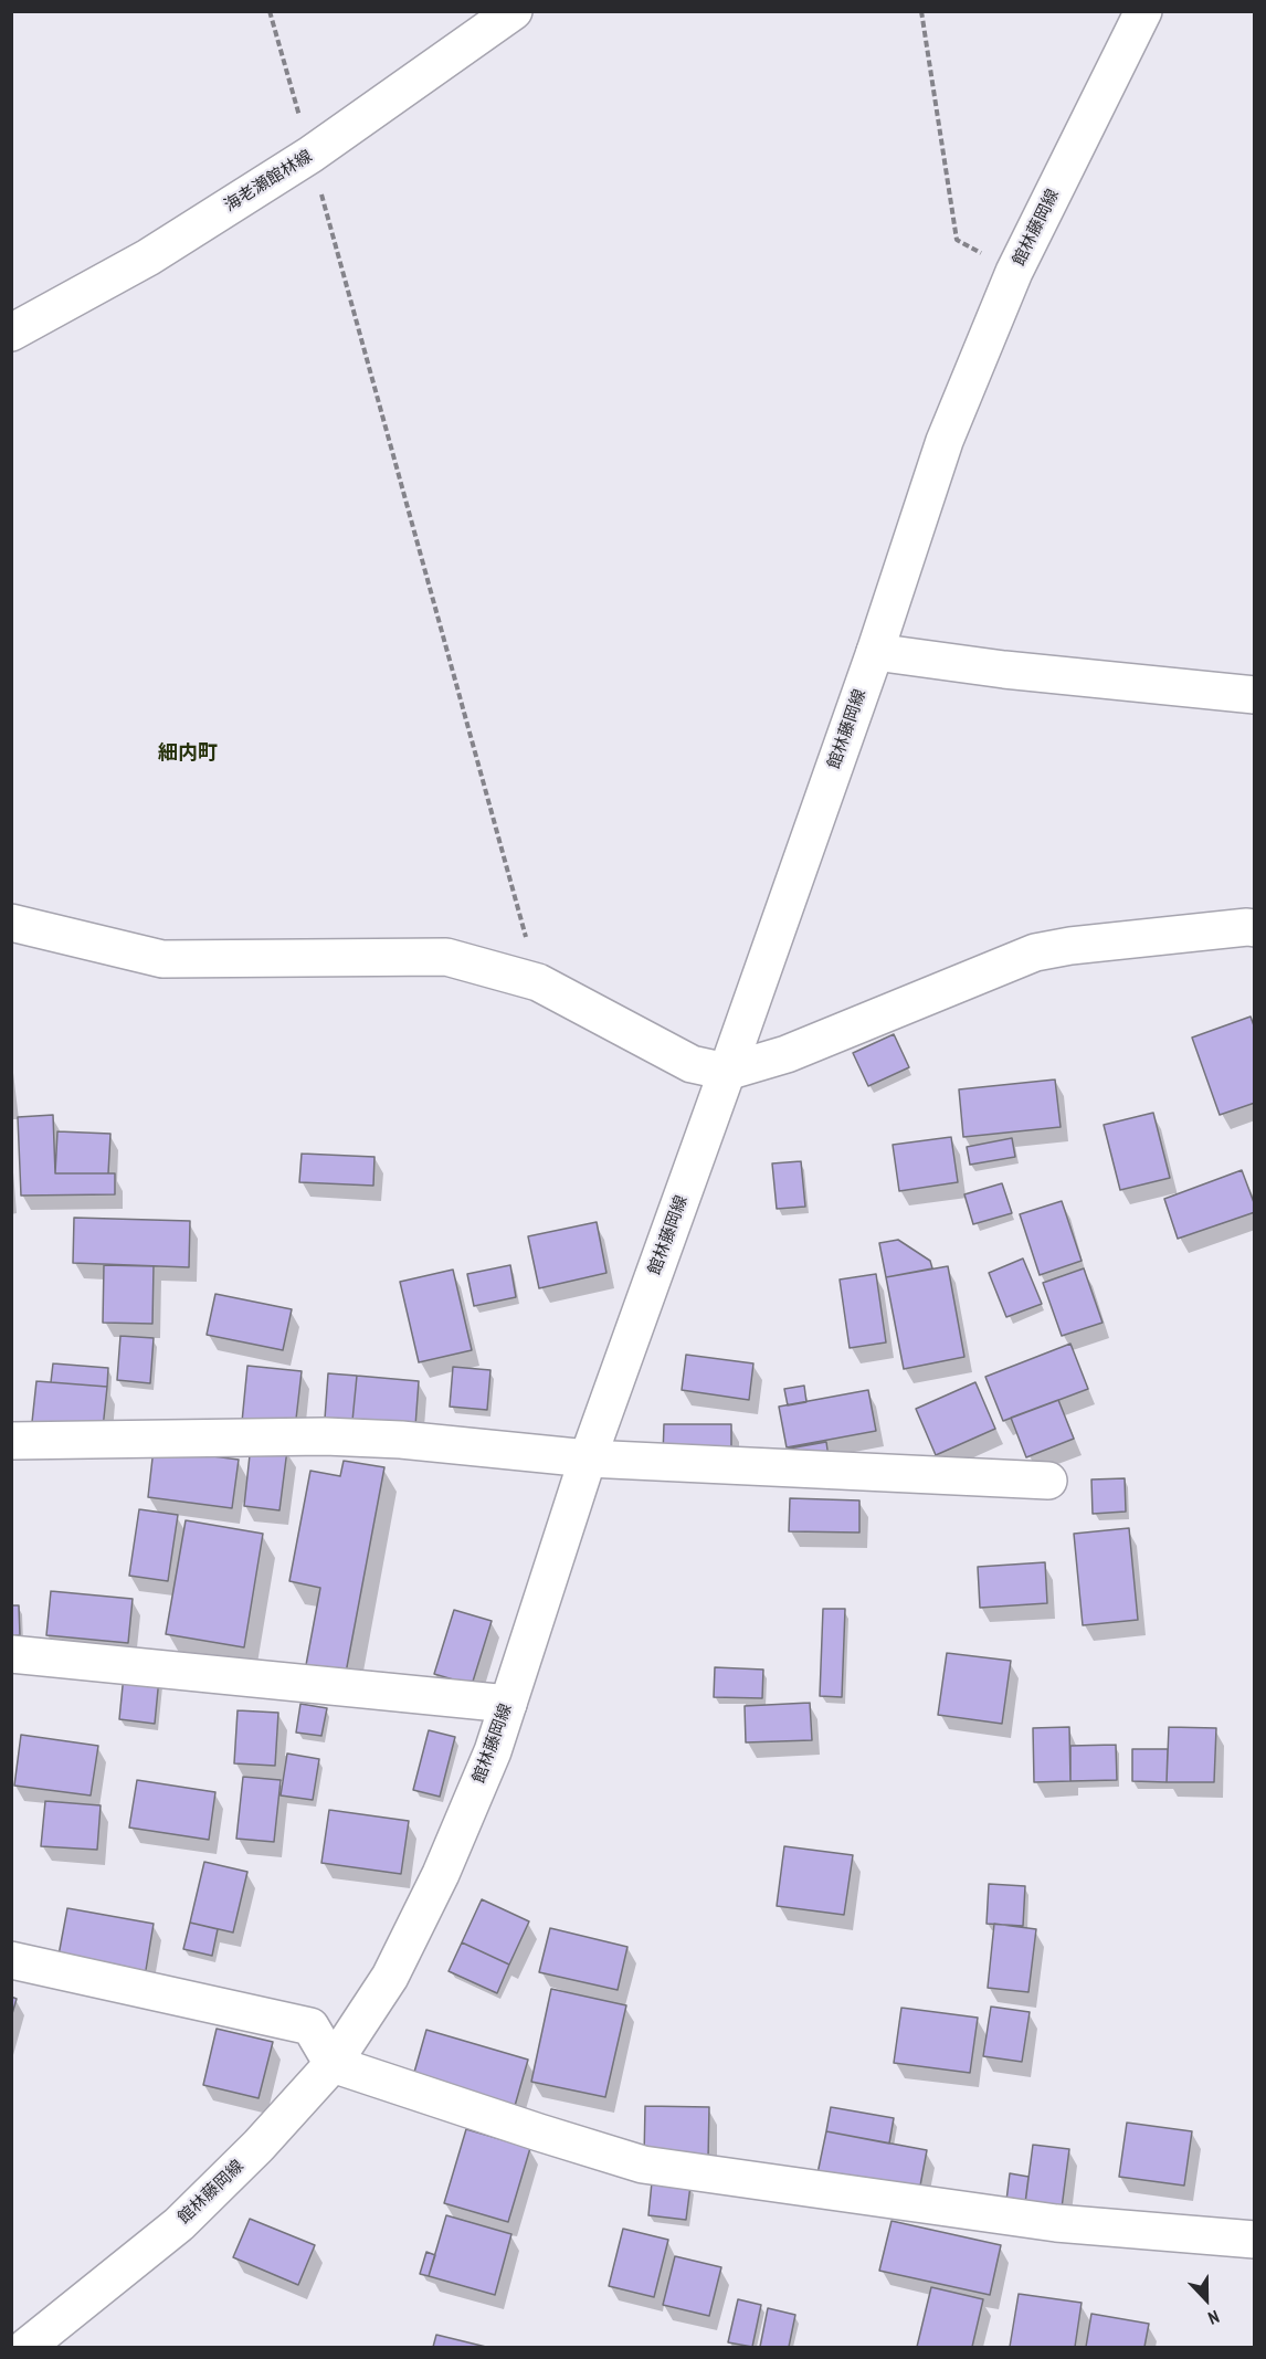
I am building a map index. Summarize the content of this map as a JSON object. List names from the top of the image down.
{
  "streets": {
    "street": ["海老瀬館林線", "館林藤岡線"]
  },
  "districts": ["細内町"],
  "north": "bottom"
}
